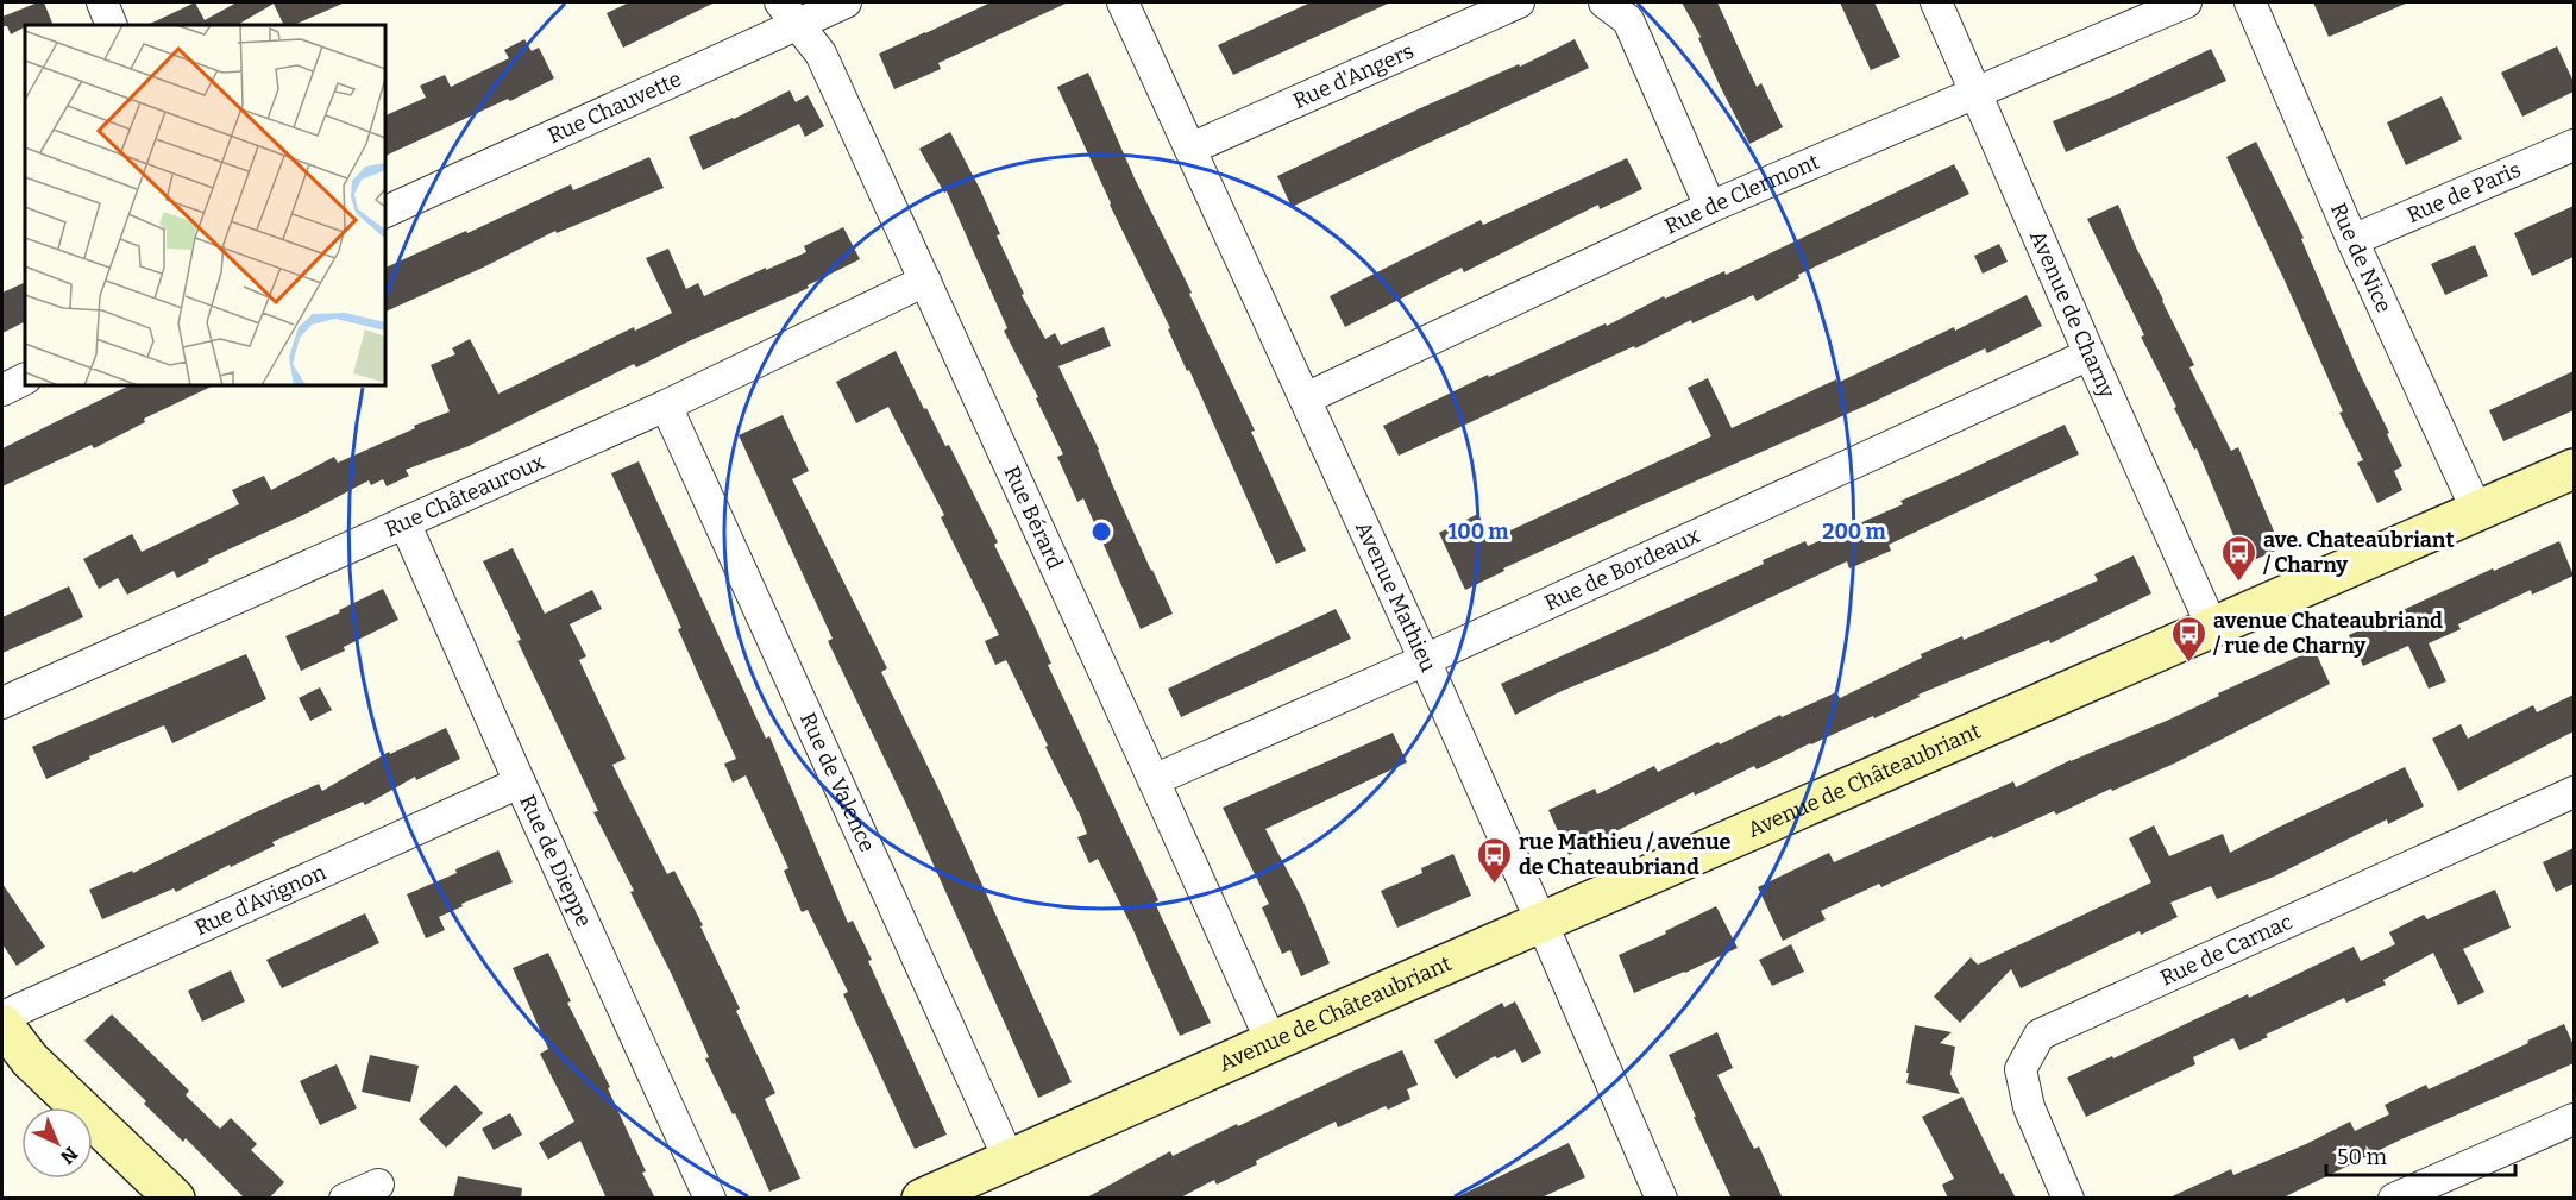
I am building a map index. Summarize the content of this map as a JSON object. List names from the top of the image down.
{
  "streets": {
    "street": [
      "Rue d'Angers",
      "Rue Chauvette",
      "Rue de Paris",
      "Rue de Clermont",
      "Rue de Nice",
      "Avenue de Charny",
      "Rue Châteauroux",
      "Rue Bérard",
      "Rue de Bordeaux",
      "Avenue Mathieu",
      "Avenue de Châteaubriant",
      "Rue de Valence",
      "Rue de Dieppe",
      "Rue d'Avignon",
      "Rue de Carnac"
    ]
  },
  "crossings": [
    ["Rue d'Angers", "Avenue Mathieu"],
    ["Rue Chauvette", "Rue Bérard"],
    ["Rue de Paris", "Rue de Nice"],
    ["Rue de Clermont", "Avenue de Charny"],
    ["Rue de Clermont", "Avenue Mathieu"],
    ["Rue de Nice", "Avenue de Châteaubriant"],
    ["Avenue de Charny", "Rue de Bordeaux"],
    ["Avenue de Charny", "Avenue de Châteaubriant"],
    ["Rue Châteauroux", "Rue Bérard"],
    ["Rue Châteauroux", "Rue de Valence"],
    ["Rue Châteauroux", "Rue de Dieppe"],
    ["Rue Bérard", "Rue de Bordeaux"],
    ["Rue Bérard", "Avenue de Châteaubriant"],
    ["Rue de Bordeaux", "Avenue Mathieu"],
    ["Avenue Mathieu", "Avenue de Châteaubriant"],
    ["Avenue de Châteaubriant", "Rue de Valence"],
    ["Rue de Dieppe", "Rue d'Avignon"]
  ],
  "places": {
    "bus stop": ["ave. Chateaubriant / Charny", "avenue Chateaubriand / rue de Charny", "rue Mathieu / avenue de Chateaubriand"]
  },
  "scale_bar": "50 m",
  "north": "bottom right",
  "rings": ["100 m", "200 m"]
}
